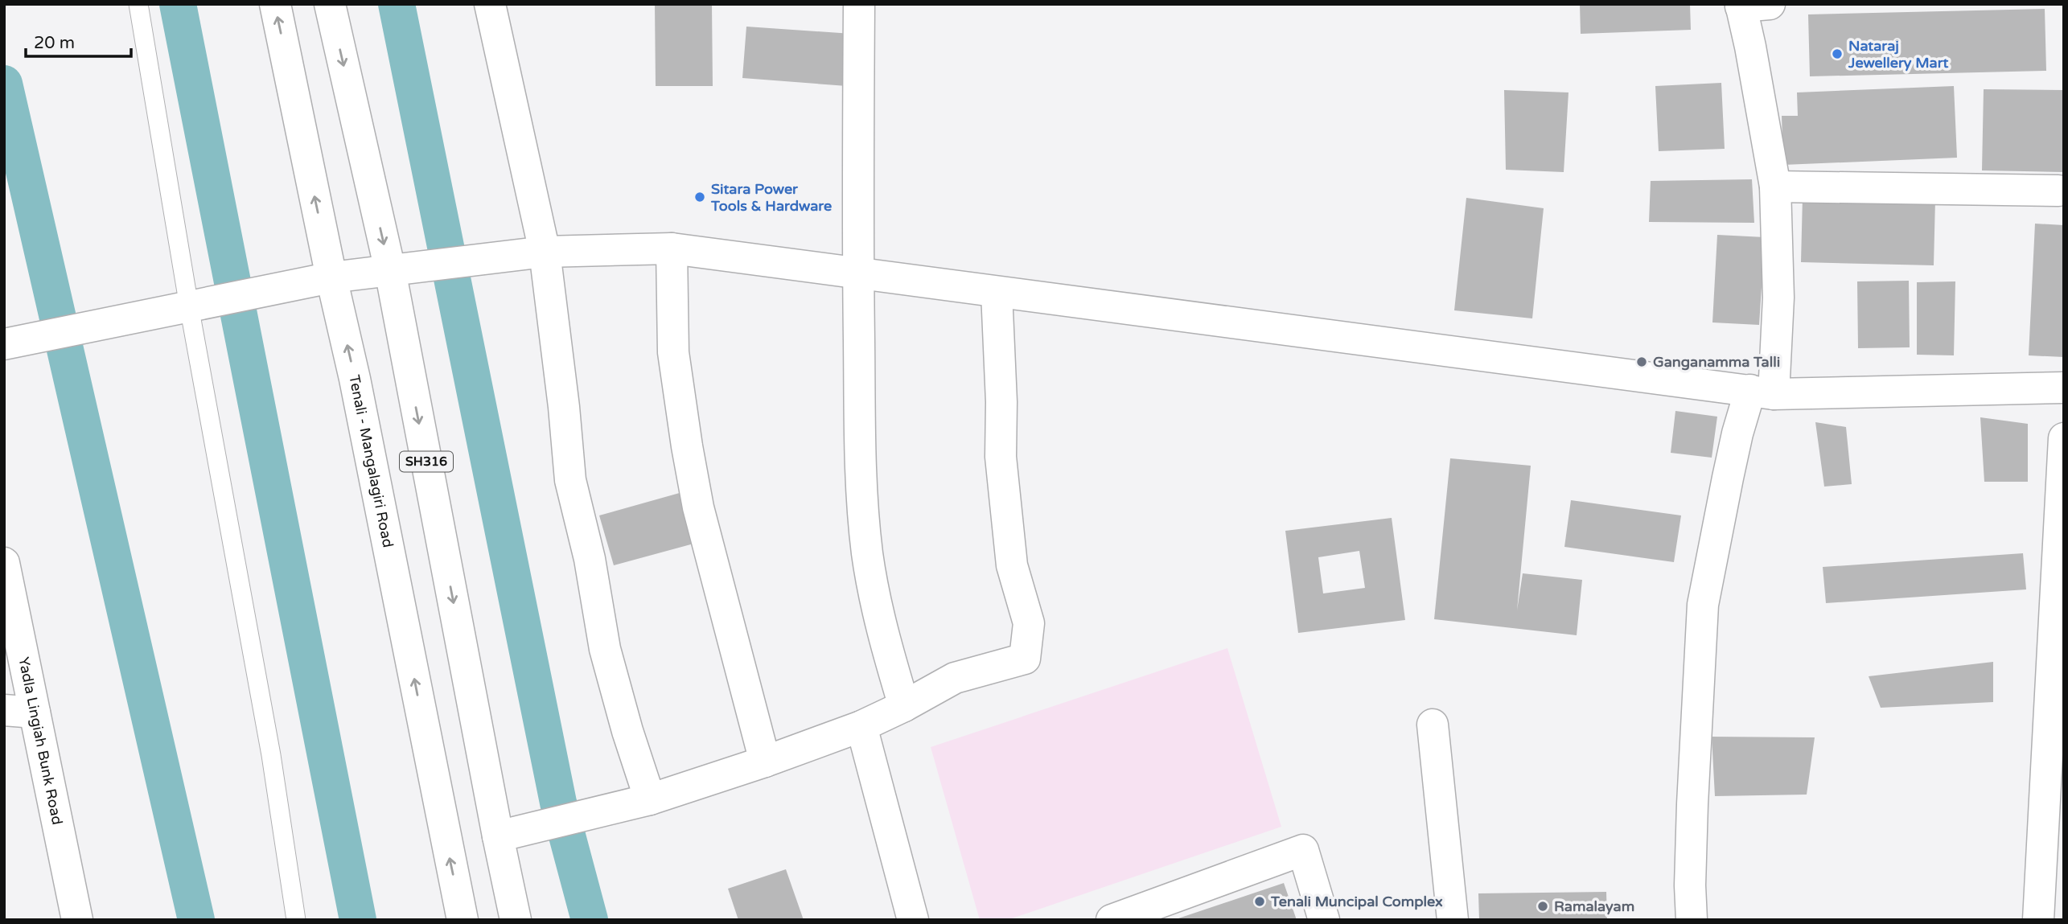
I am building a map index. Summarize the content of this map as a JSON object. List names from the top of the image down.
{
  "streets": {
    "street": ["Tenali - Mangalagiri Road", "SH316", "Yadla Lingiah Bunk Road"]
  },
  "places": [
    "Nataraj Jewellery Mart",
    "Sitara Power Tools & Hardware",
    "Ganganamma Talli",
    "Tenali Muncipal Complex",
    "Ramalayam"
  ],
  "scale_bar": "20 m"
}
